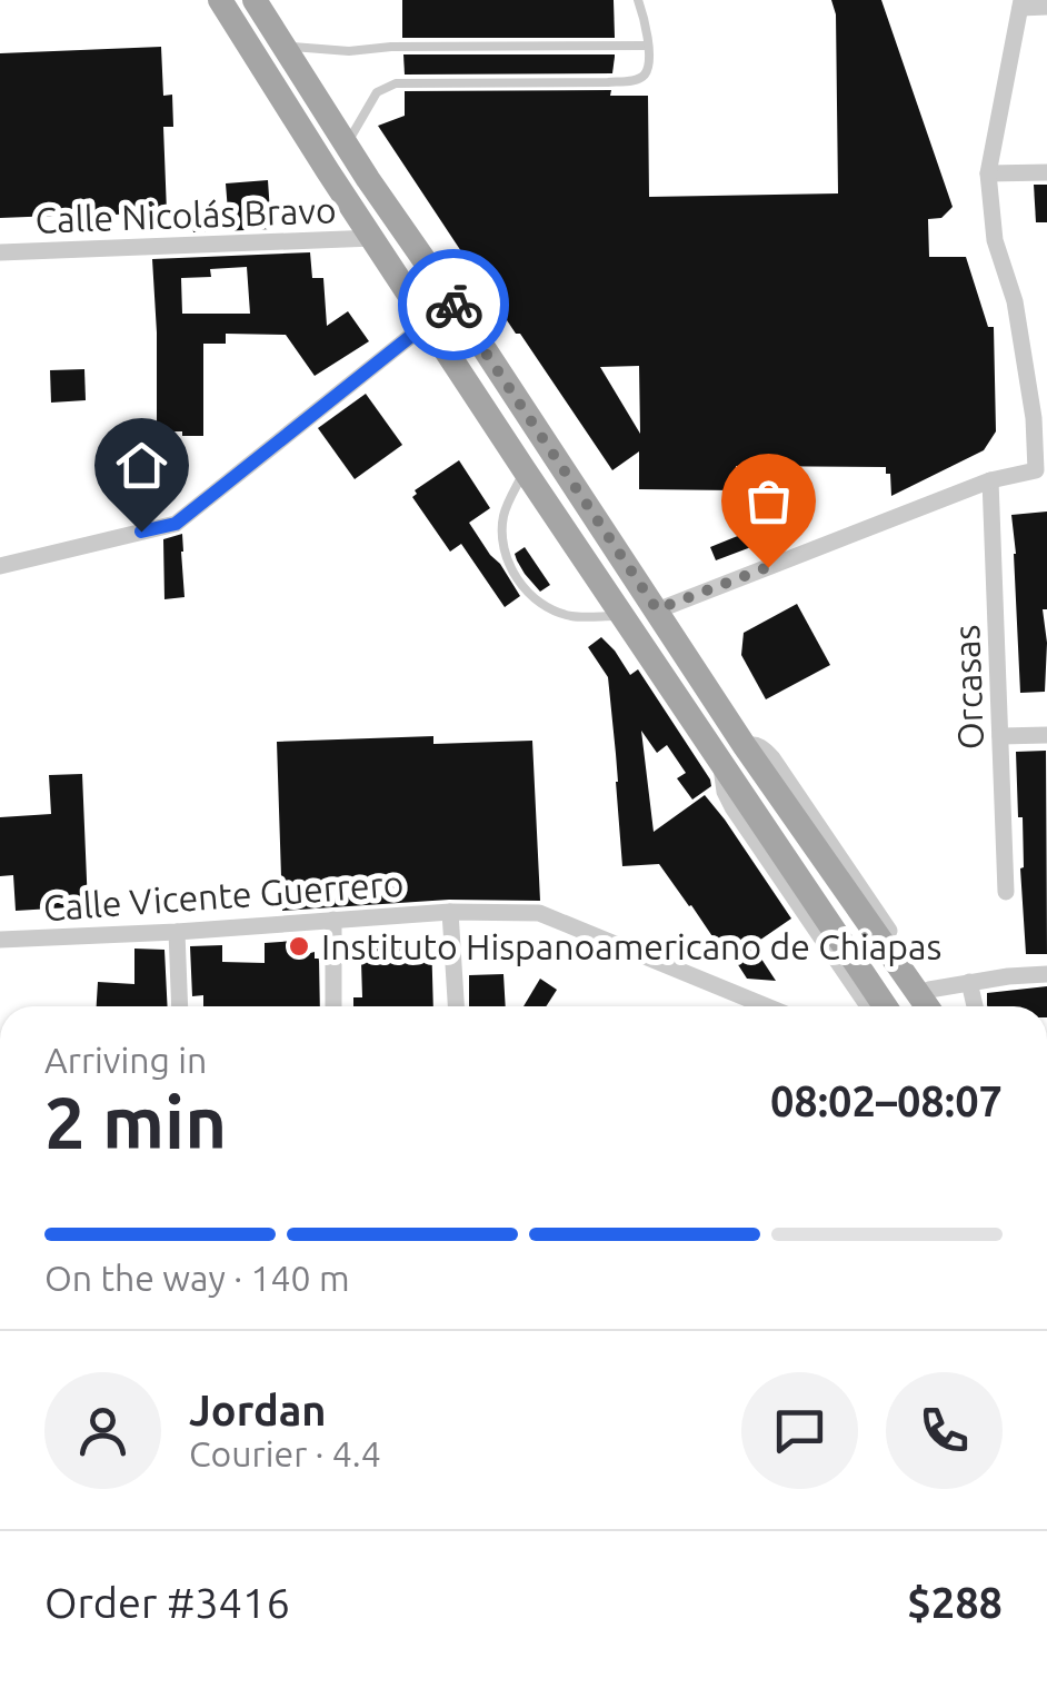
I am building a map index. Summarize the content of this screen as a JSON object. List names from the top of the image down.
{
  "streets": {
    "street": ["Calle Nicolás Bravo", "Orcasas", "Calle Vicente Guerrero"]
  },
  "places": ["Instituto Hispanoamericano de Chiapas"],
  "page": {
    "heading": ["2 min", "Arriving in", "08:02–08:07"],
    "panel": [
      "Jordan",
      "Courier · 4.4",
      "Order #3416",
      "$288"
    ],
    "bar": "On the way · 140 m"
  }
}
